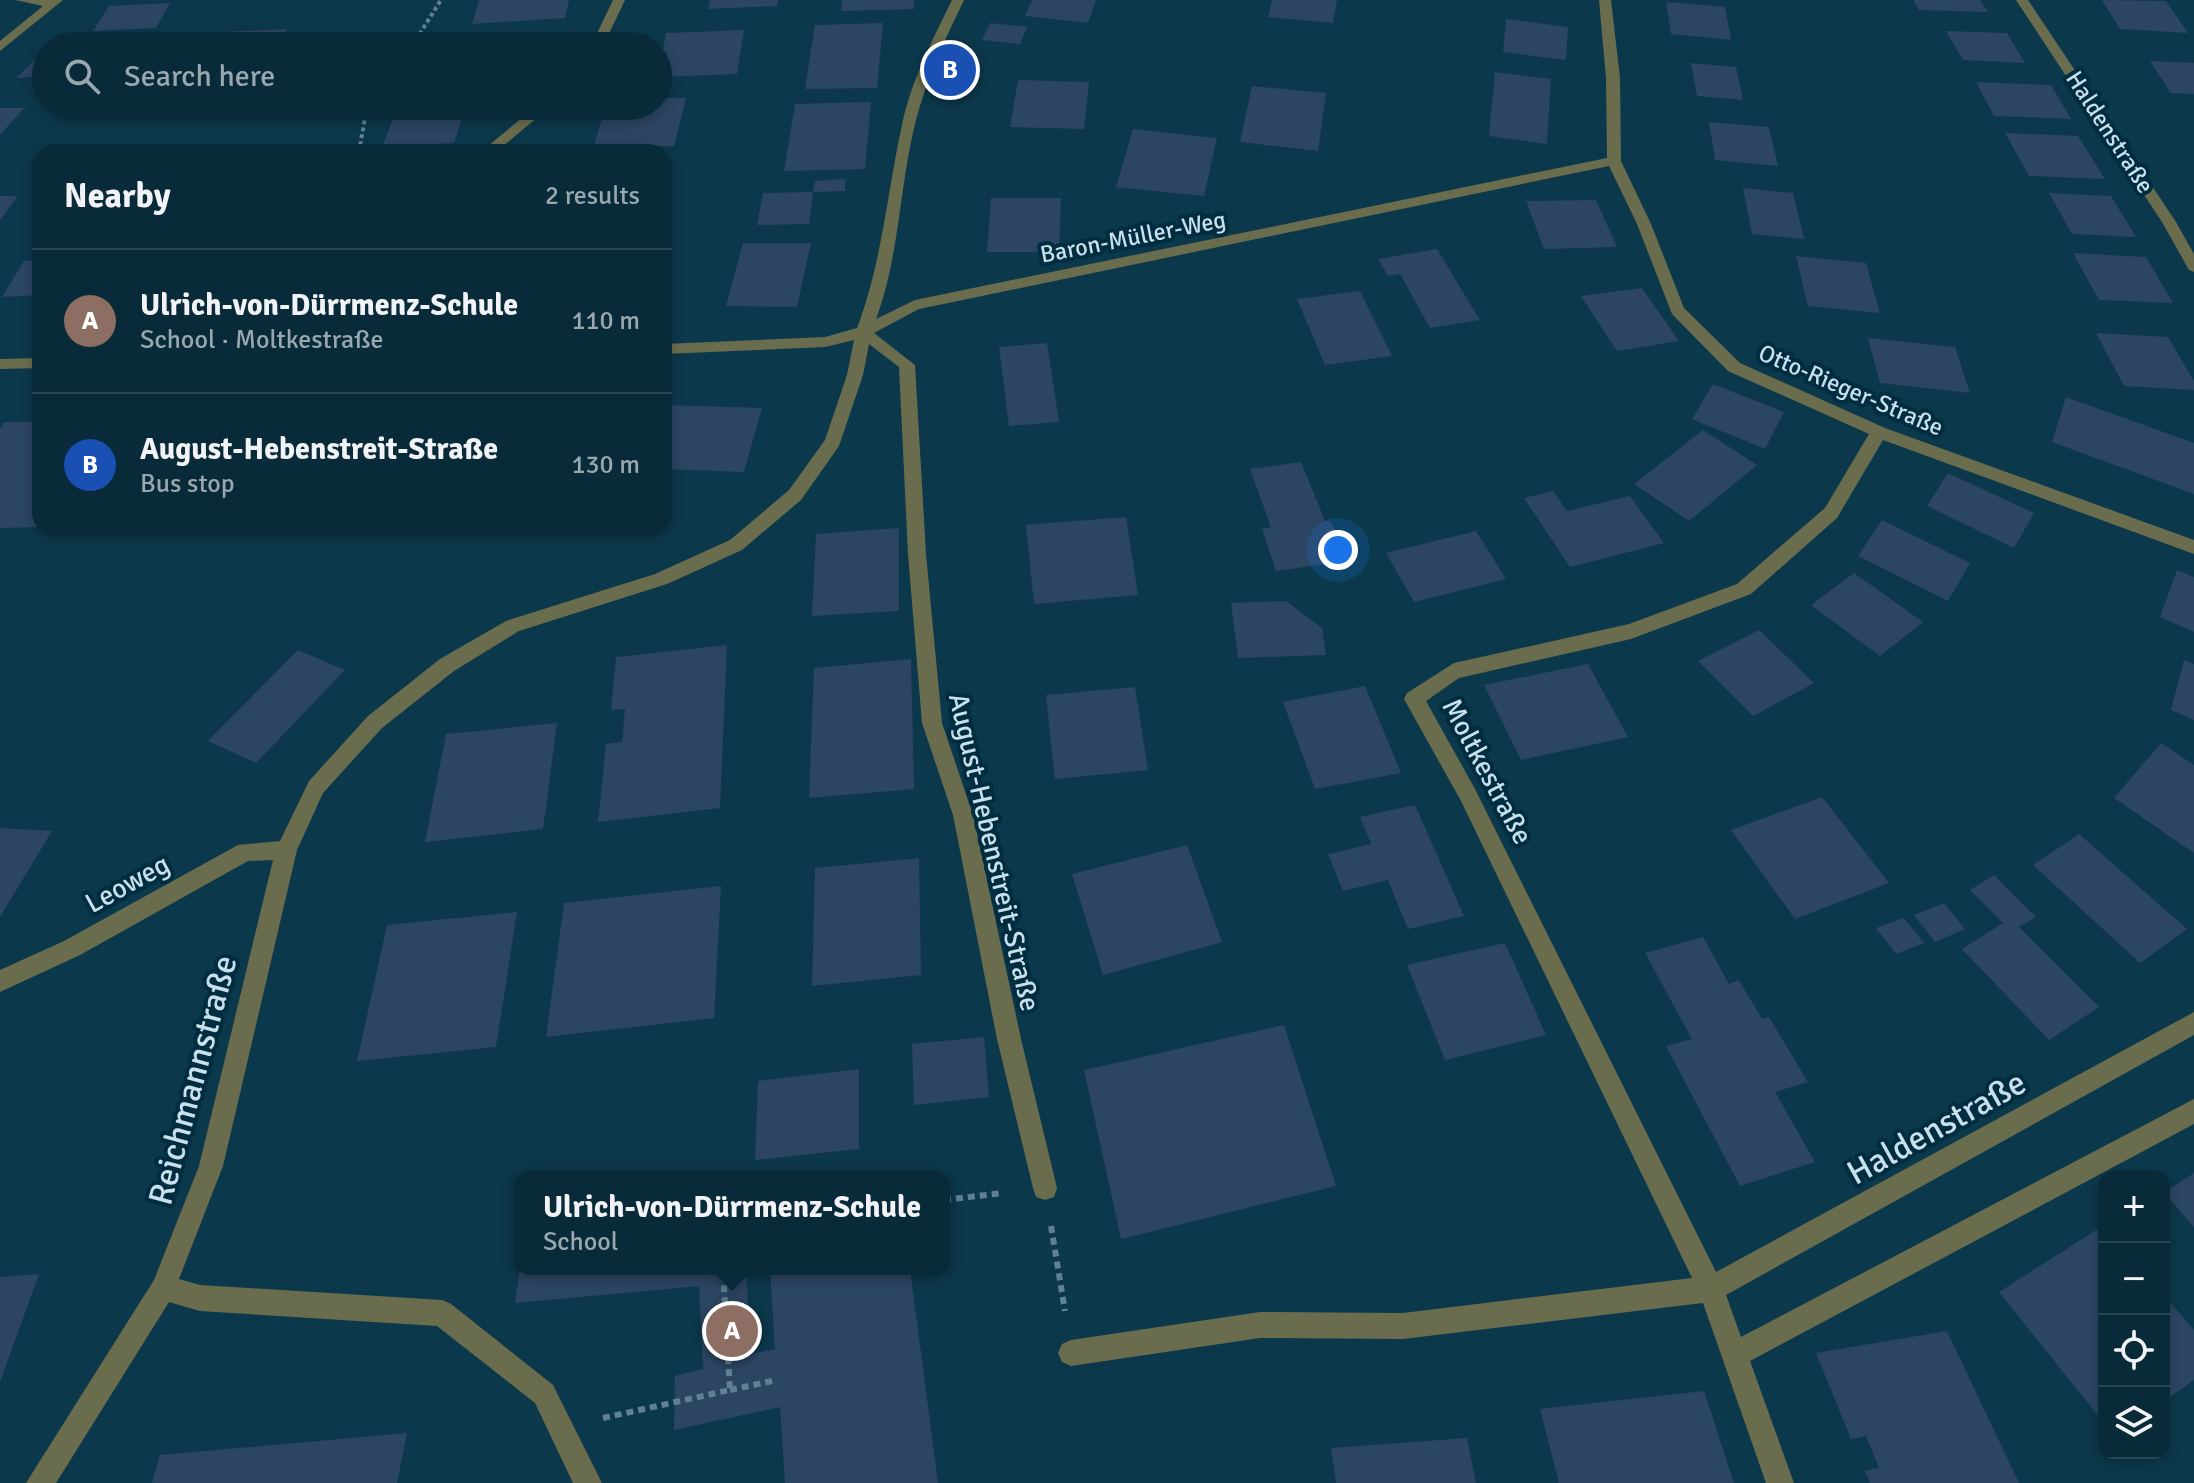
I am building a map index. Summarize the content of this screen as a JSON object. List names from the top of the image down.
{
  "streets": {
    "street": [
      "Haldenstraße",
      "Baron-Müller-Weg",
      "Otto-Rieger-Straße",
      "Moltkestraße",
      "August-Hebenstreit-Straße",
      "Leoweg",
      "Reichmannstraße"
    ]
  },
  "crossings": [
    ["Haldenstraße", "Moltkestraße"],
    ["Baron-Müller-Weg", "Otto-Rieger-Straße"],
    ["Baron-Müller-Weg", "August-Hebenstreit-Straße"],
    ["Otto-Rieger-Straße", "Moltkestraße"],
    ["Leoweg", "Reichmannstraße"]
  ],
  "page": {
    "search": "Search here",
    "pins": ["B", "A"],
    "heading": ["Nearby", "2 results"],
    "list": [
      {
        "mark": "A",
        "name": "Ulrich-von-Dürrmenz-Schule",
        "note": "School · Moltkestraße",
        "value": "110 m"
      },
      {
        "mark": "B",
        "name": "August-Hebenstreit-Straße",
        "note": "Bus stop",
        "value": "130 m"
      }
    ],
    "map_buttons": ["+", "−"],
    "popup": ["Ulrich-von-Dürrmenz-Schule", "School"]
  }
}
